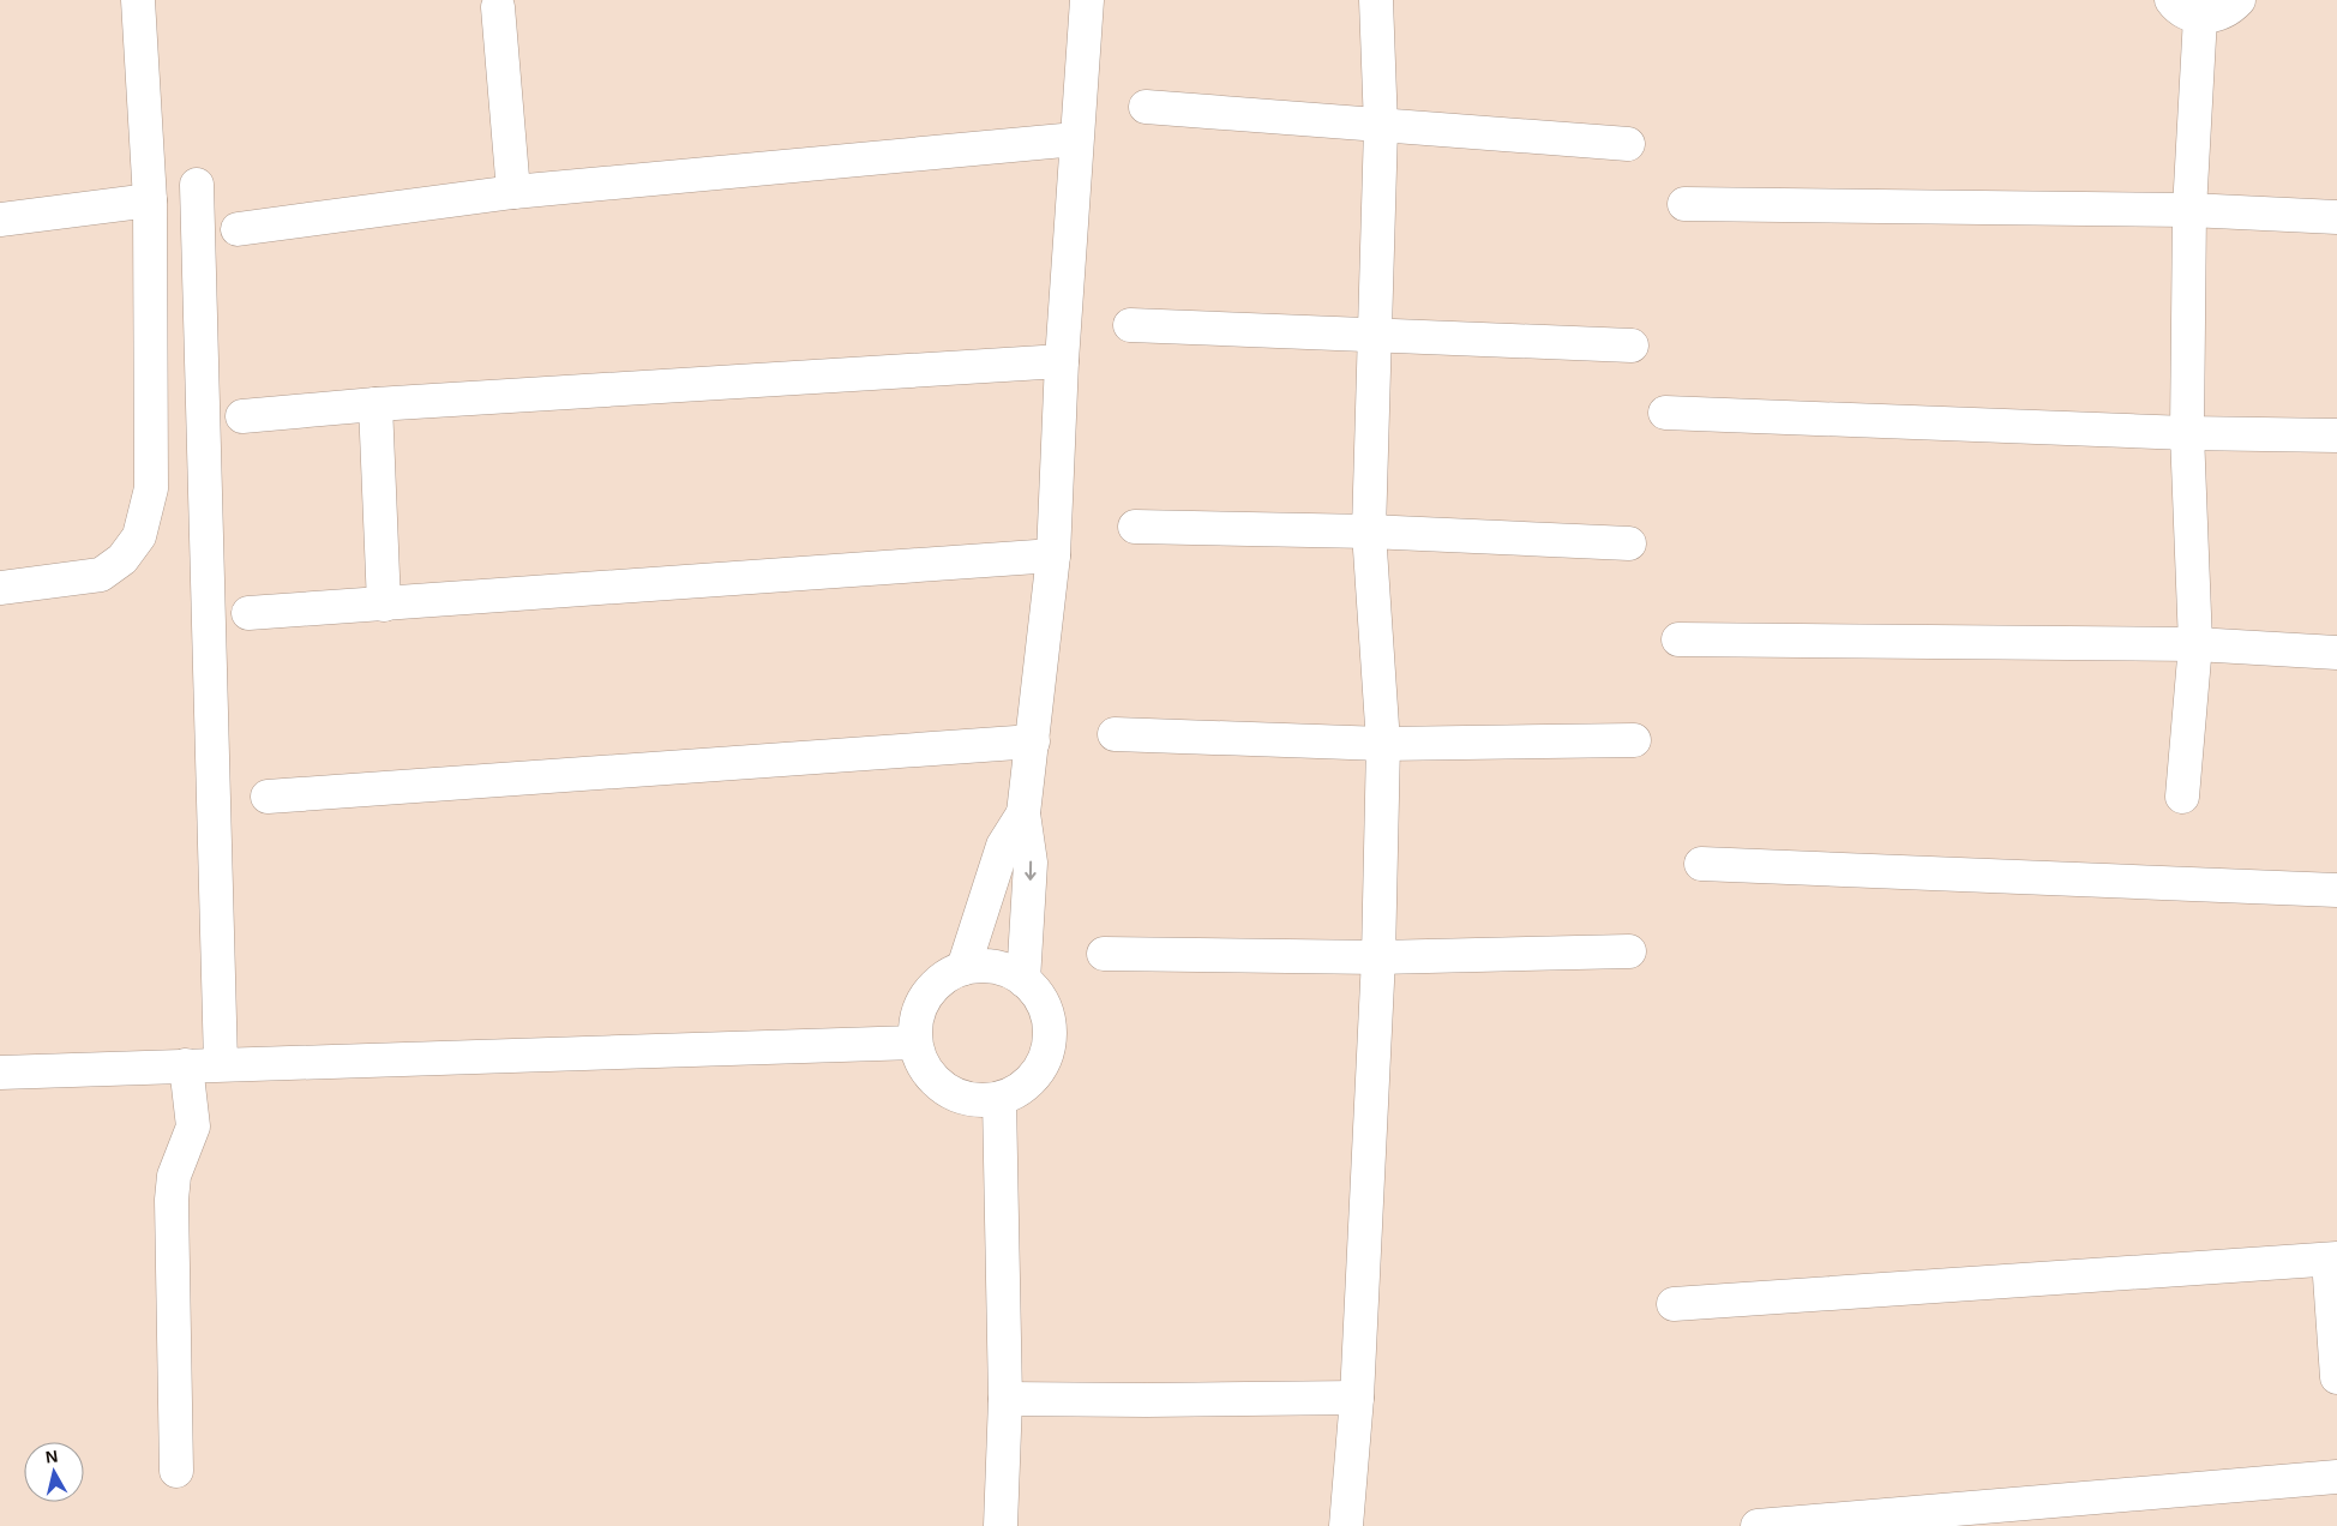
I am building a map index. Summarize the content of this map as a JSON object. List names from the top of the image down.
{
  "north": "top"
}
